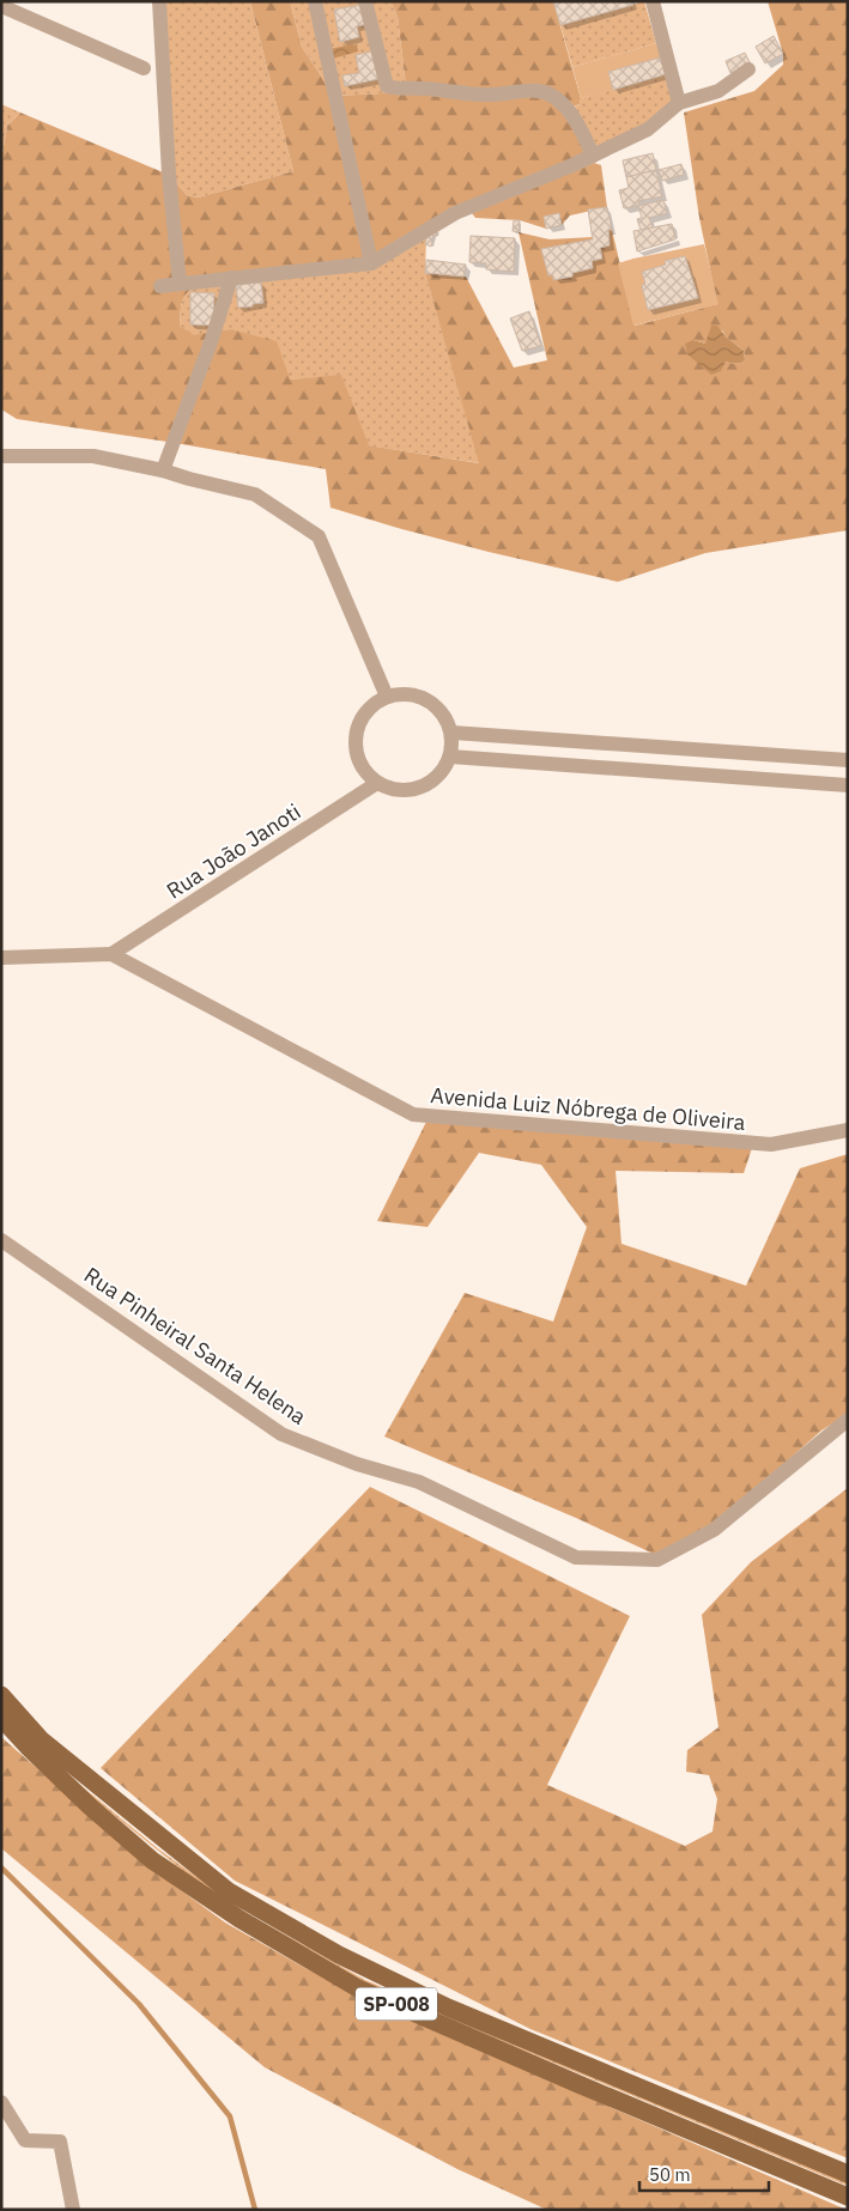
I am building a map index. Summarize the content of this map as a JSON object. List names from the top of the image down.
{
  "streets": {
    "main road": ["SP-008"],
    "street": ["Rua João Janoti", "Avenida Luiz Nóbrega de Oliveira", "Rua Pinheiral Santa Helena"]
  },
  "crossings": [
    ["Rua João Janoti", "Avenida Luiz Nóbrega de Oliveira"]
  ],
  "scale_bar": "50 m"
}
